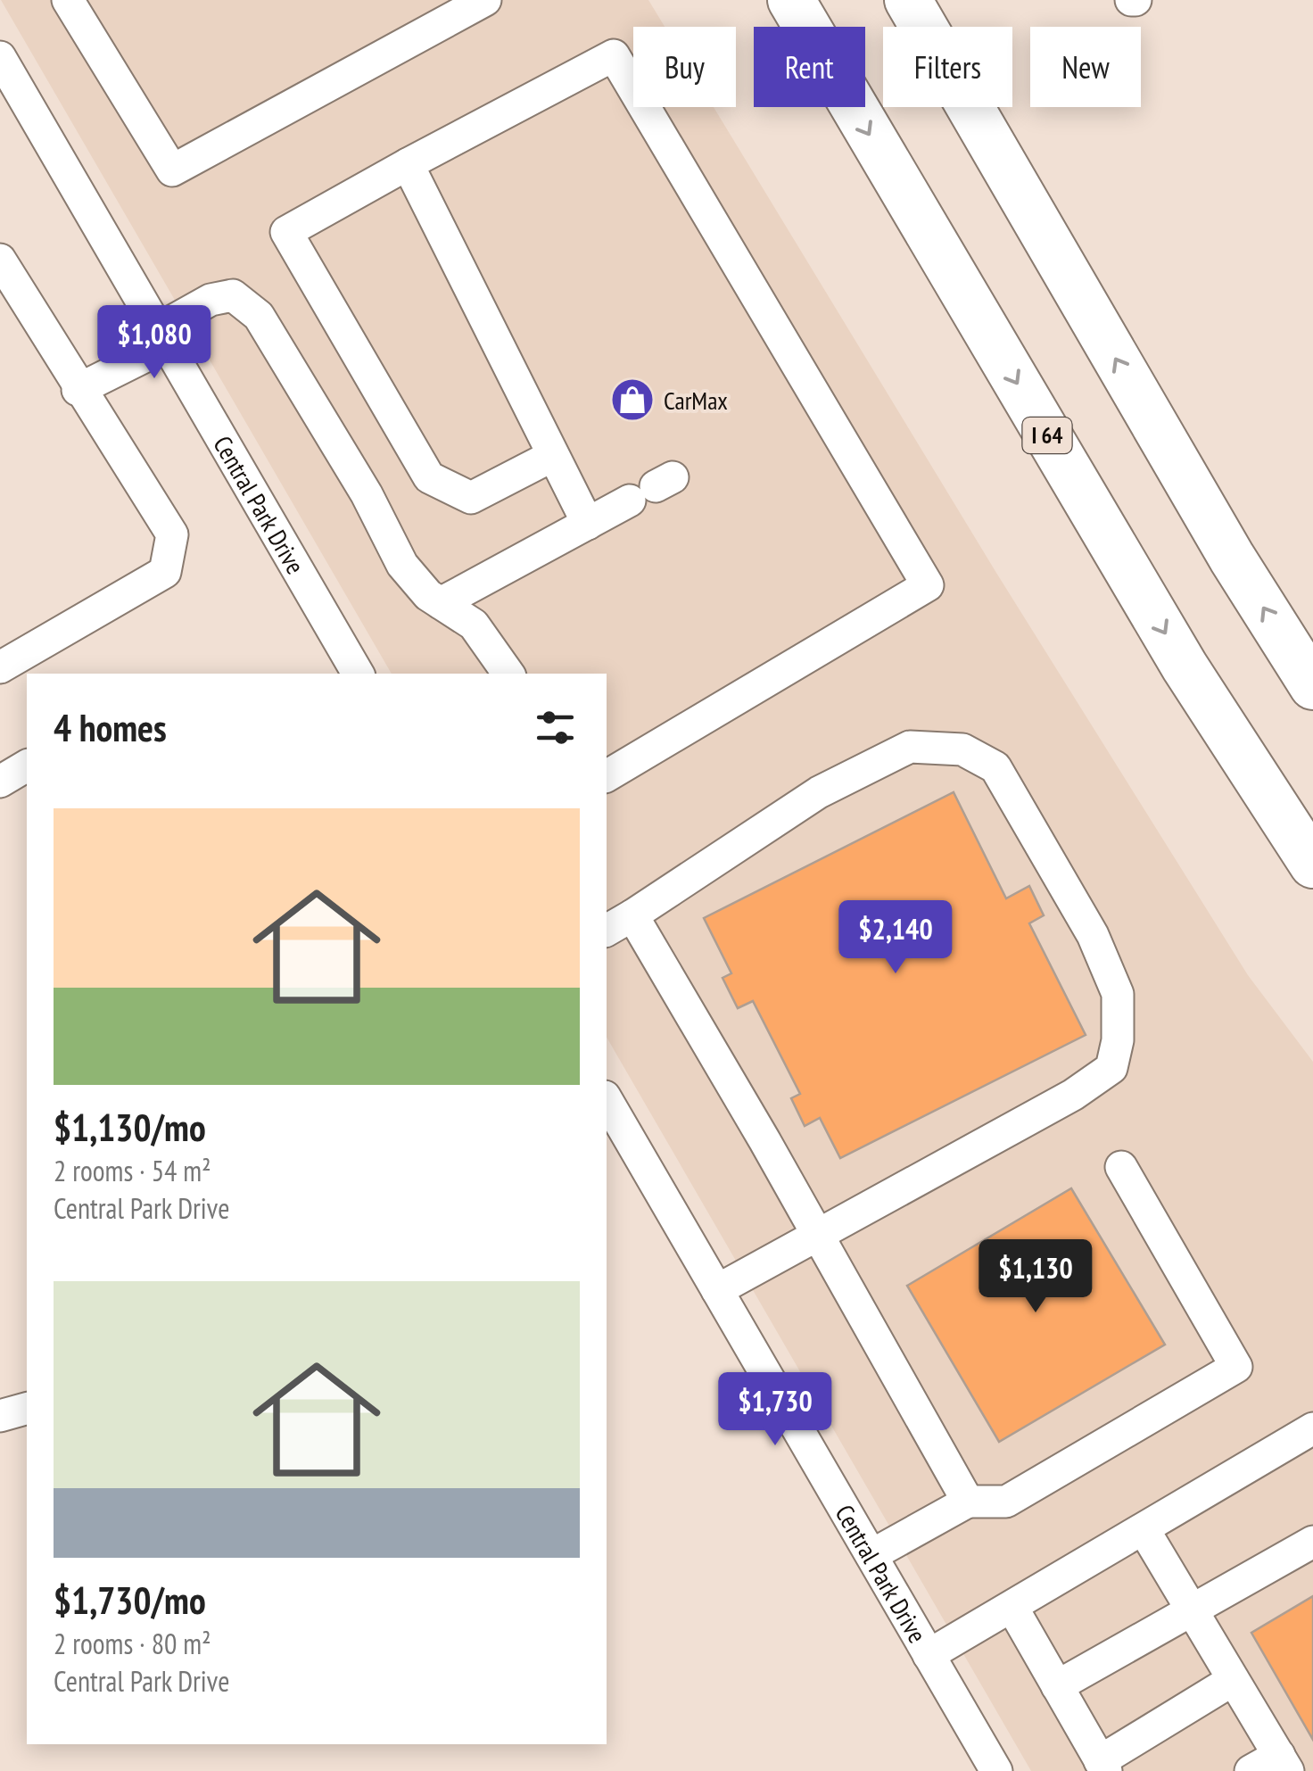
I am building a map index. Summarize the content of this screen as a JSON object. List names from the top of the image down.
{
  "streets": {
    "highway": ["I 64"],
    "street": ["Central Park Drive"]
  },
  "places": {
    "shop": ["CarMax"]
  },
  "page": {
    "chip": [
      "Buy",
      "Rent",
      "Filters",
      "New"
    ],
    "price": [
      "$1,080",
      "$2,140",
      "$1,130",
      "$1,730"
    ],
    "heading": "4 homes",
    "list": [
      {
        "name": "$1,130/mo",
        "note": "2 rooms · 54 m² · Central Park Drive"
      },
      {
        "name": "$1,730/mo",
        "note": "2 rooms · 80 m² · Central Park Drive"
      }
    ]
  }
}
